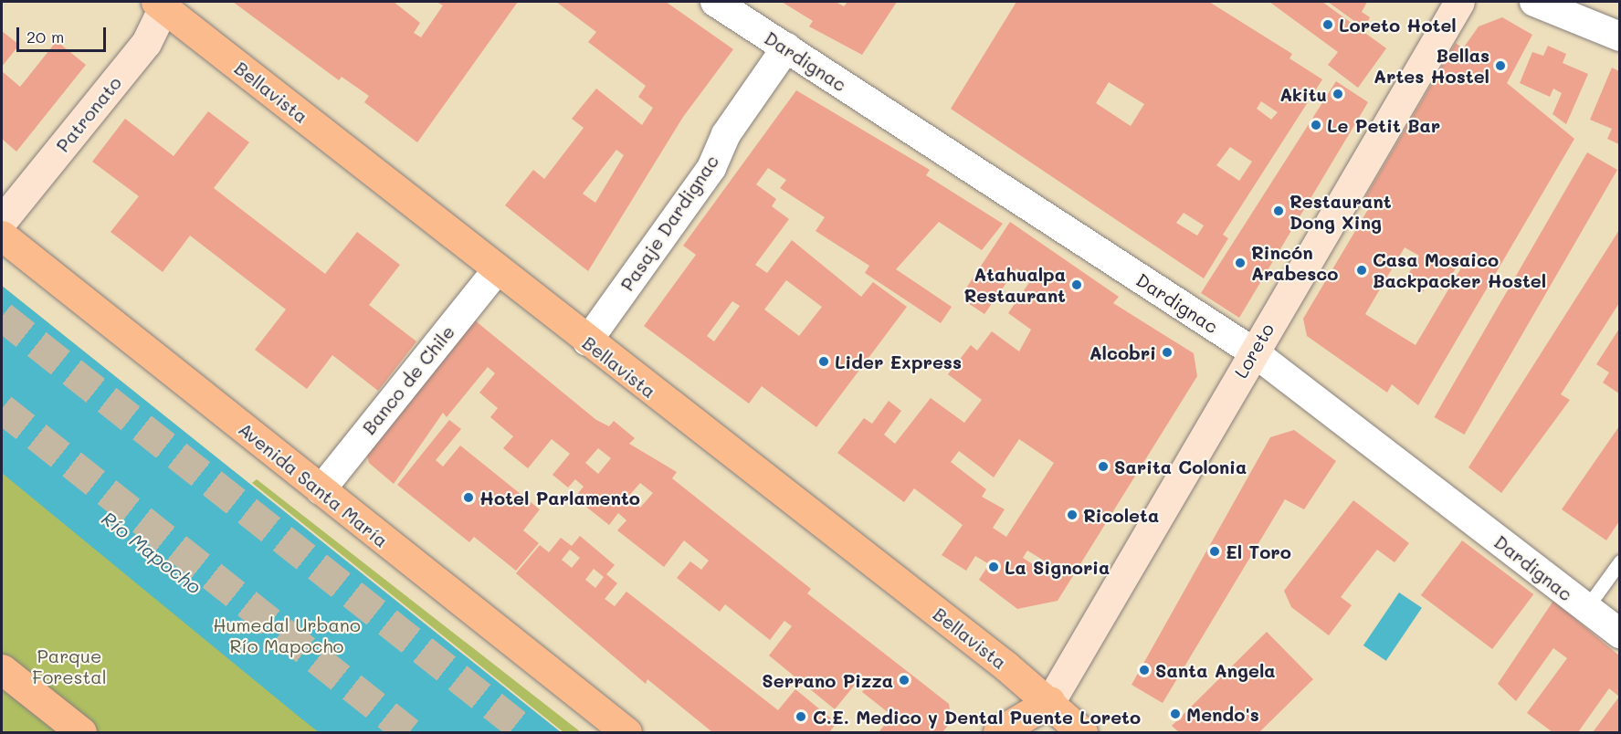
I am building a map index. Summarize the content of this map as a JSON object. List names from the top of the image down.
{
  "streets": {
    "main road": [
      "Bellavista",
      "Patronato",
      "Loreto",
      "Avenida Santa María"
    ],
    "street": ["Dardignac", "Pasaje Dardignac", "Banco de Chile"]
  },
  "crossings": [
    ["Dardignac", "Pasaje Dardignac"],
    ["Dardignac", "Loreto"],
    ["Bellavista", "Patronato"],
    ["Bellavista", "Pasaje Dardignac"],
    ["Bellavista", "Loreto"],
    ["Bellavista", "Banco de Chile"],
    ["Banco de Chile", "Avenida Santa María"]
  ],
  "water": ["Río Mapocho"],
  "parks": ["Humedal Urbano Río Mapocho", "Parque Forestal"],
  "places": [
    "Loreto Hotel",
    "Bellas Artes Hostel",
    "Akitu",
    "Le Petit Bar",
    "Restaurant Dong Xing",
    "Rincón Arabesco",
    "Casa Mosaico Backpacker Hostel",
    "Atahualpa Restaurant",
    "Alcobri",
    "Lider Express",
    "Sarita Colonia",
    "Hotel Parlamento",
    "Ricoleta",
    "El Toro",
    "La Signoria",
    "Santa Angela",
    "Serrano Pizza",
    "Mendo's",
    "C.E. Medico y Dental Puente Loreto"
  ],
  "scale_bar": "20 m"
}
